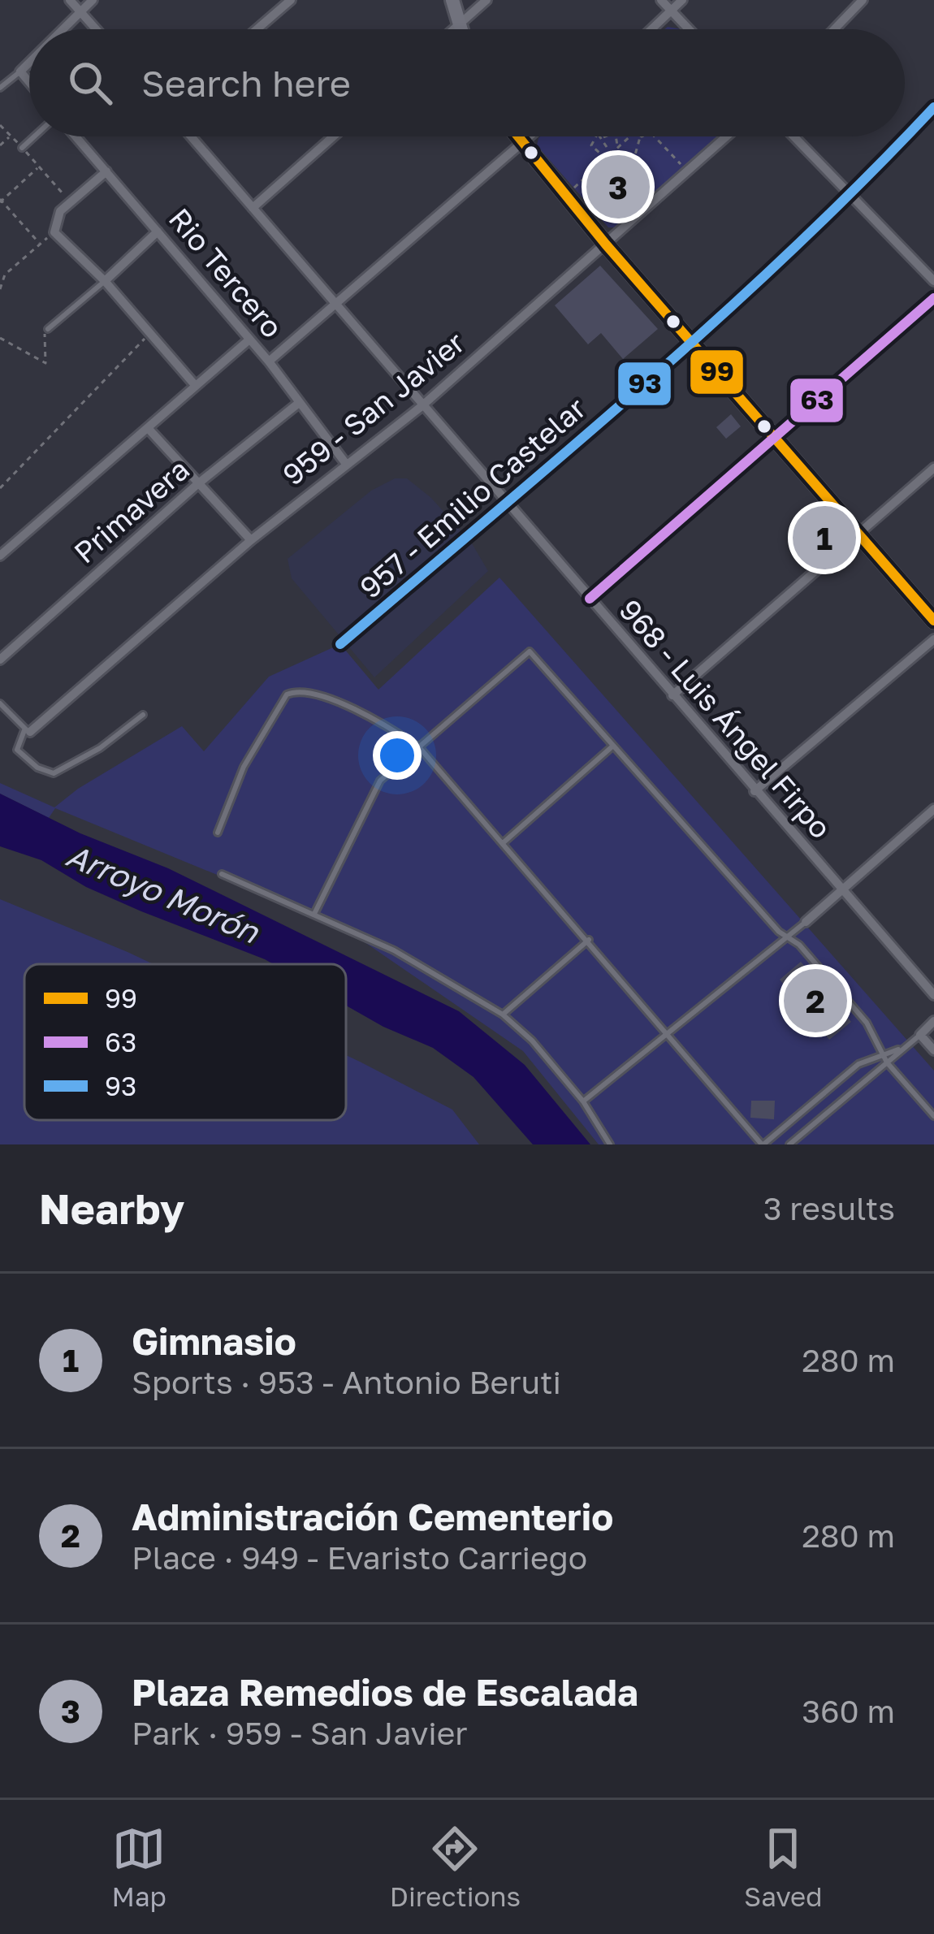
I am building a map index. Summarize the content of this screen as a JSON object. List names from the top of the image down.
{
  "streets": {
    "street": [
      "Rio Tercero",
      "959 - San Javier",
      "957 - Emilio Castelar",
      "Primavera",
      "968 - Luis Ángel Firpo"
    ]
  },
  "crossings": [
    ["Rio Tercero", "959 - San Javier"],
    ["Rio Tercero", "Primavera"],
    ["959 - San Javier", "968 - Luis Ángel Firpo"],
    ["957 - Emilio Castelar", "968 - Luis Ángel Firpo"]
  ],
  "water": ["Arroyo Morón"],
  "lines": ["transit line 93", "transit line 99", "transit line 63"],
  "legend": ["99", "63", "93"],
  "page": {
    "search": "Search here",
    "pins": ["3", "1", "2"],
    "heading": ["Nearby", "3 results"],
    "list": [
      {
        "mark": "1",
        "name": "Gimnasio",
        "note": "Sports · 953 - Antonio Beruti",
        "value": "280 m"
      },
      {
        "mark": "2",
        "name": "Administración Cementerio",
        "note": "Place · 949 - Evaristo Carriego",
        "value": "280 m"
      },
      {
        "mark": "3",
        "name": "Plaza Remedios de Escalada",
        "note": "Park · 959 - San Javier",
        "value": "360 m"
      }
    ],
    "nav": ["Map", "Directions", "Saved"]
  }
}
